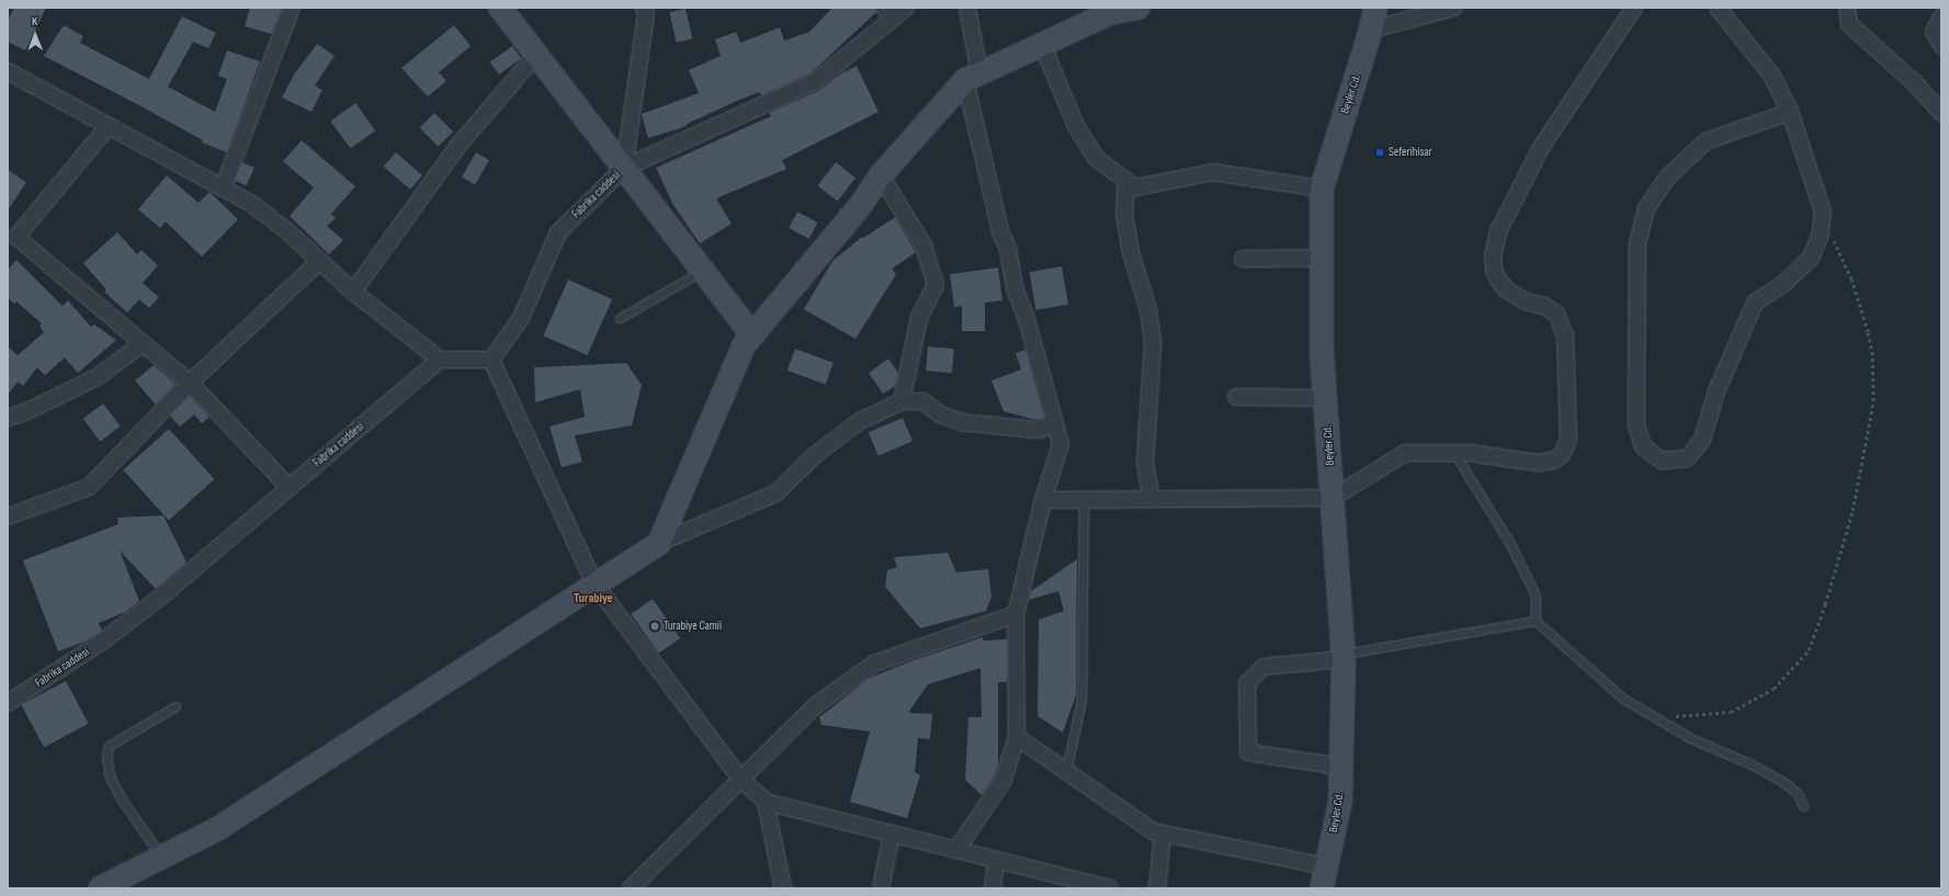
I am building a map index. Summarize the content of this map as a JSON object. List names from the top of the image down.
{
  "streets": {
    "street": ["Beyler Cd.", "Fabrika caddesi"]
  },
  "districts": ["Turabiye"],
  "places": ["Seferihisar", "Turabiye Camii"],
  "north": "top"
}
